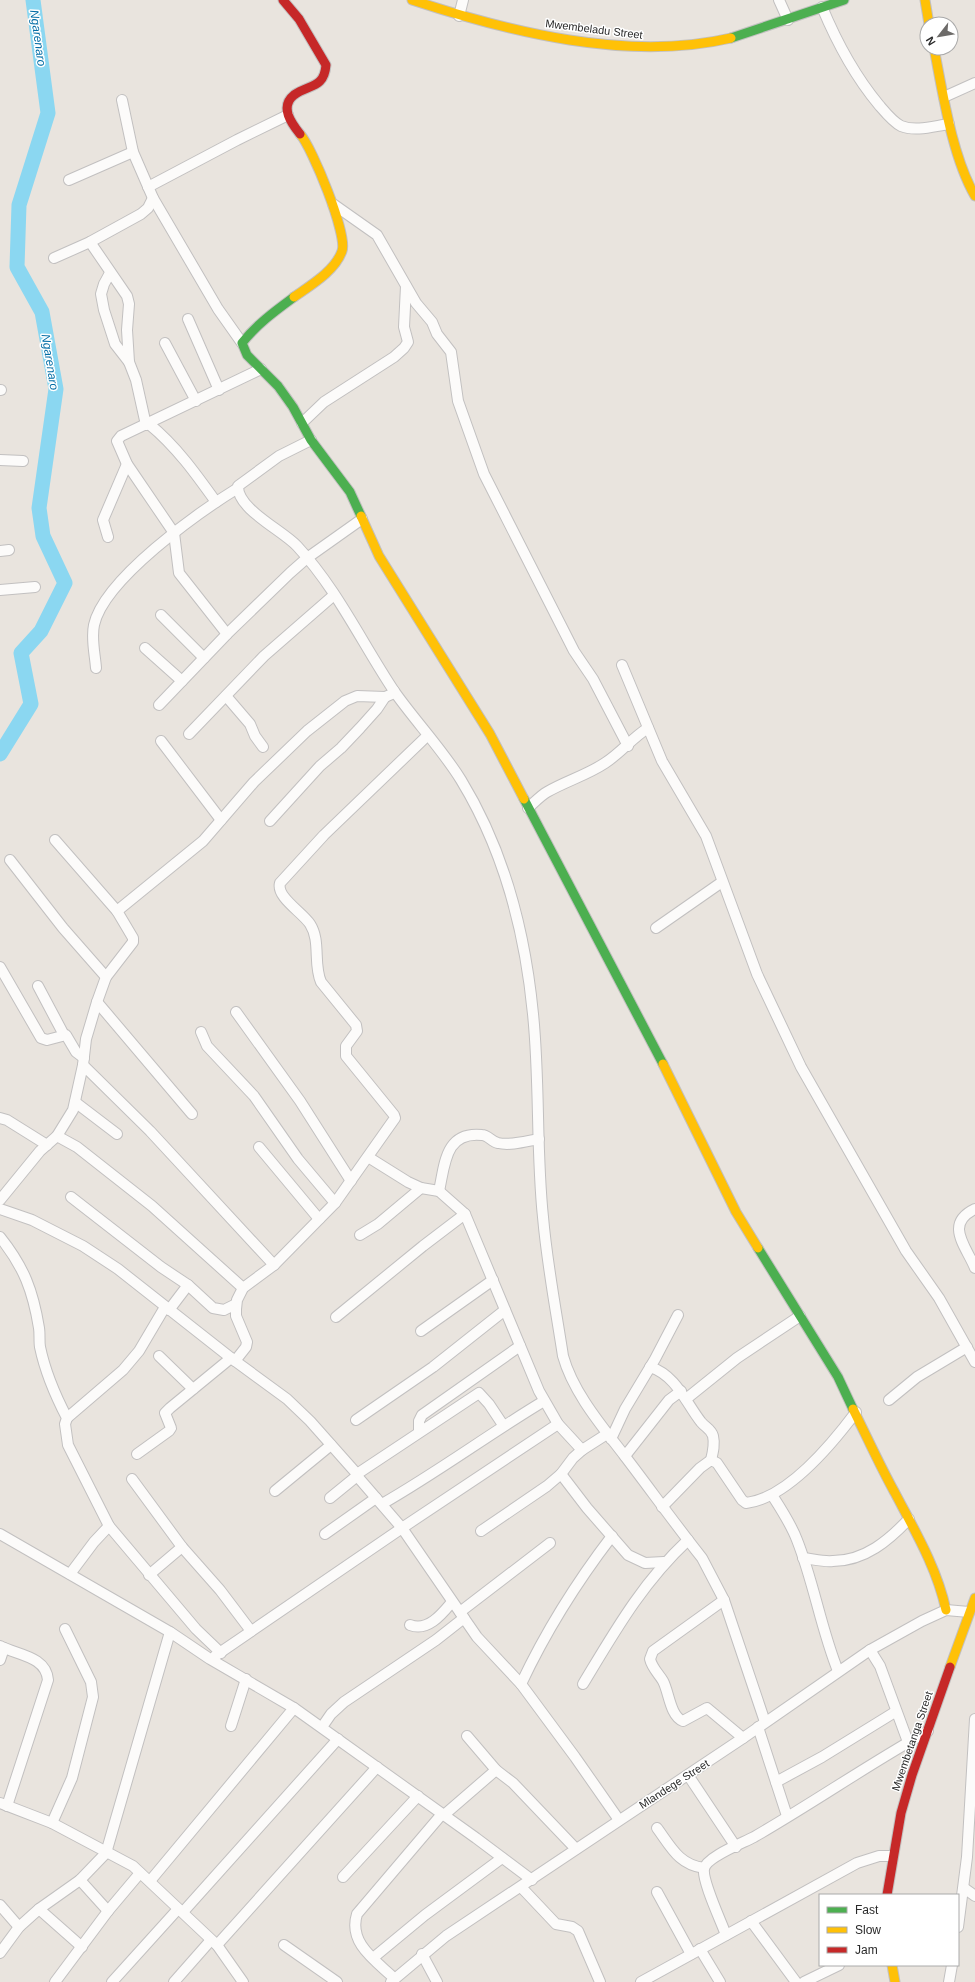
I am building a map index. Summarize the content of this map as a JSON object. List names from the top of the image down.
{
  "streets": {
    "street": ["Mwembeladu Street", "Mwembetanga Street", "Mlandege Street"]
  },
  "crossings": [
    ["Mwembetanga Street", "Mlandege Street"]
  ],
  "water": ["Ngarenaro"],
  "legend": ["Fast", "Slow", "Jam"],
  "north": "bottom left"
}
